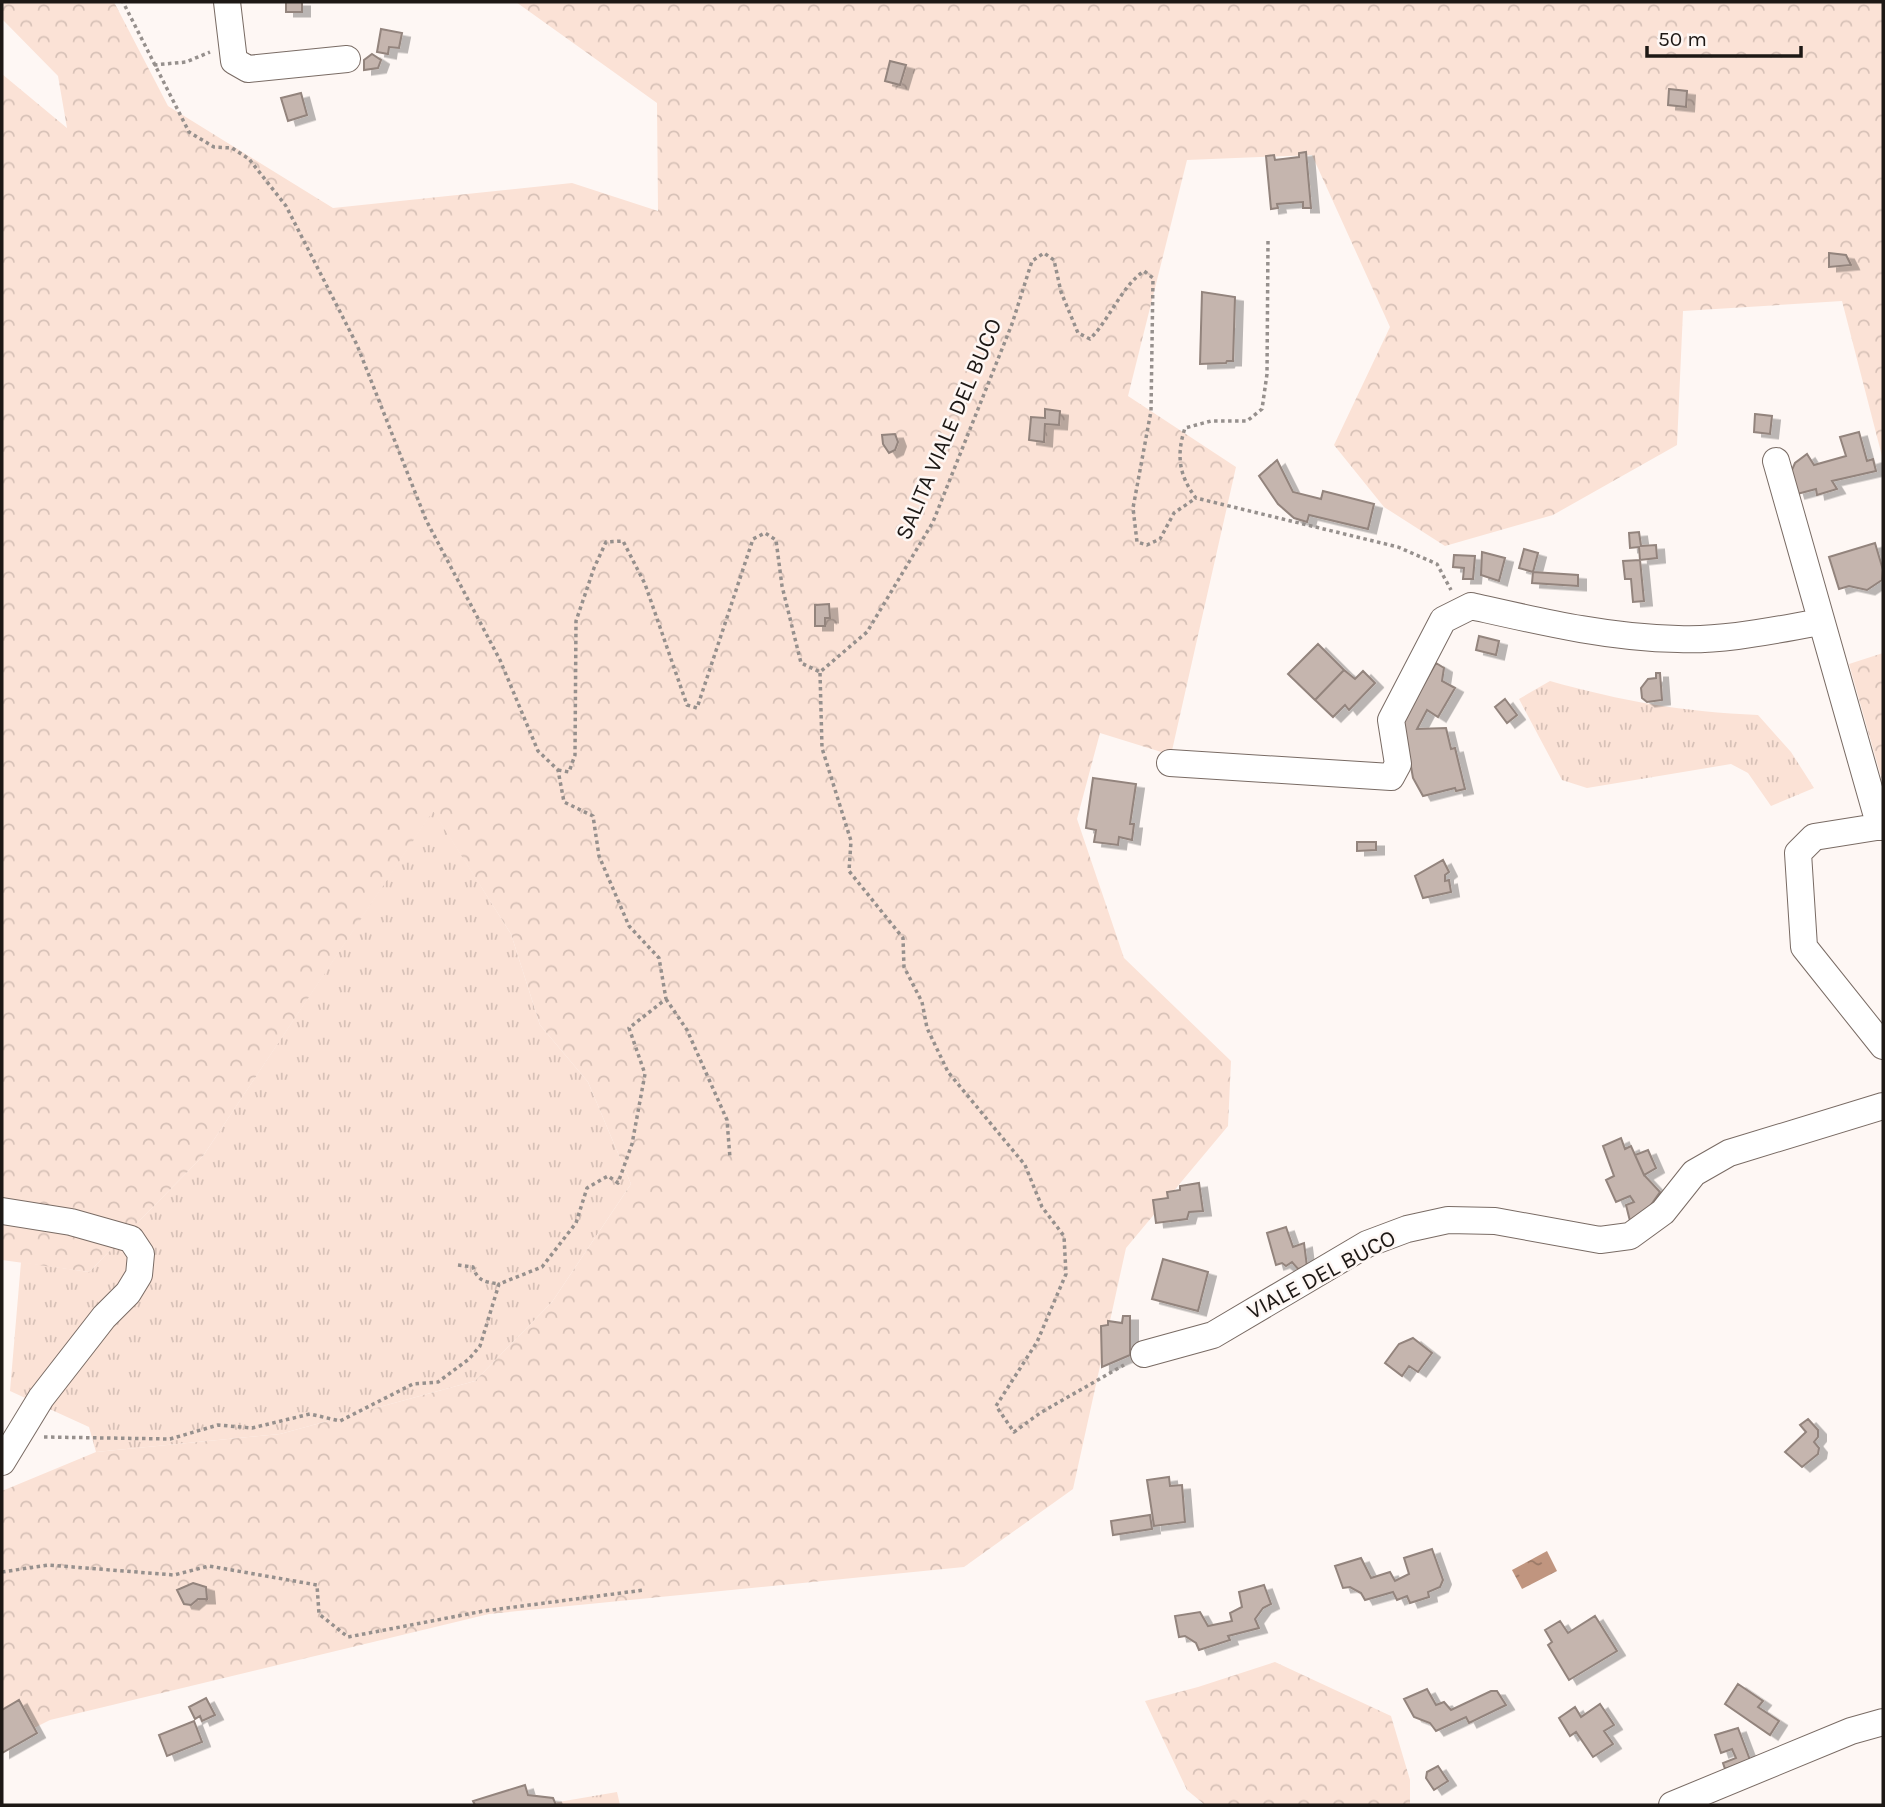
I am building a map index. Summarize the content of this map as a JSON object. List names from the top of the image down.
{
  "streets": {
    "street": ["VIALE DEL BUCO"],
    "path": ["SALITA VIALE DEL BUCO"]
  },
  "scale_bar": "50 m"
}
